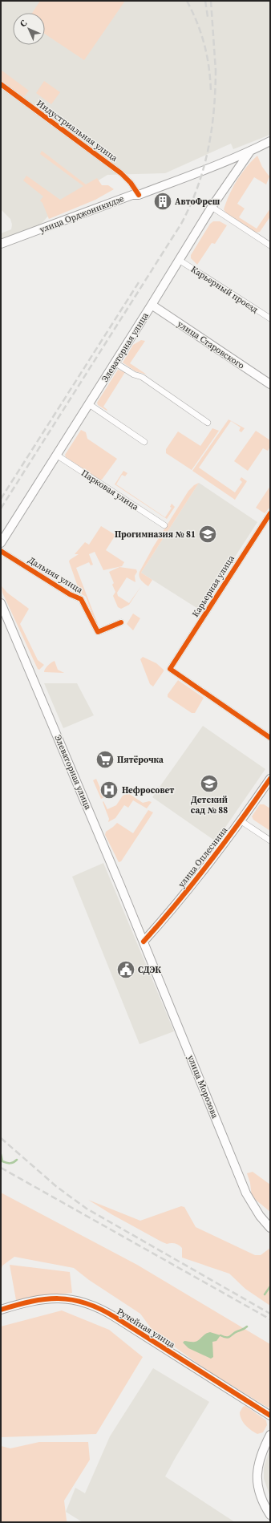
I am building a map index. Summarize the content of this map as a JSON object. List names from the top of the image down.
{
  "streets": {
    "main road": [
      "улица Орджоникидзе",
      "улица Старовского",
      "Элеваторная улица",
      "улица Оплеснина",
      "улица Морозова",
      "Ручейная улица"
    ],
    "street": [
      "Индустриальная улица",
      "Карьерный проезд",
      "Парковая улица",
      "Дальняя улица",
      "Карьерная улица"
    ]
  },
  "crossings": [
    ["Индустриальная улица", "улица Орджоникидзе"],
    ["улица Орджоникидзе", "Элеваторная улица"],
    ["Карьерный проезд", "Элеваторная улица"],
    ["улица Старовского", "Элеваторная улица"],
    ["Элеваторная улица", "Парковая улица"],
    ["Элеваторная улица", "улица Оплеснина"],
    ["Элеваторная улица", "улица Морозова"],
    ["улица Оплеснина", "улица Морозова"]
  ],
  "places": {
    "building": ["АвтоФреш"],
    "school or university": ["Прогимназия № 81", "Детский сад № 88"],
    "supermarket": ["Пятёрочка"],
    "hospital": ["Нефросовет"],
    "public building": ["СДЭК"]
  },
  "north": "top left"
}
